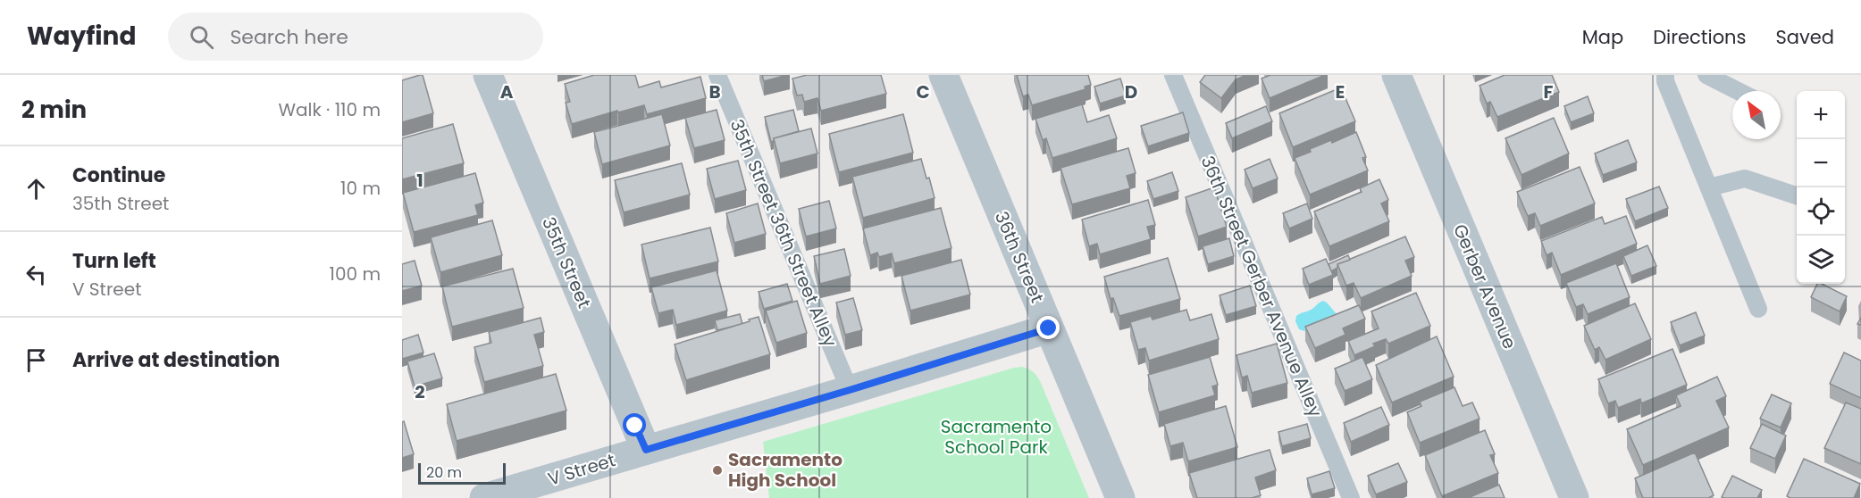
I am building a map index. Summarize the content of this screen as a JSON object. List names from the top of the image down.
{
  "streets": {
    "street": [
      "36th Street",
      "35th Street",
      "Gerber Avenue",
      "V Street"
    ],
    "lane": ["35th Street 36th Street Alley", "36th Street Gerber Avenue Alley"]
  },
  "crossings": [
    ["35th Street 36th Street Alley", "V Street"],
    ["36th Street", "V Street"],
    ["35th Street", "V Street"]
  ],
  "parks": ["Sacramento School Park"],
  "places": ["Sacramento High School"],
  "scale_bar": "20 m",
  "north": "top left",
  "page": {
    "header": "Wayfind",
    "search": "Search here",
    "nav": ["Map", "Directions", "Saved"],
    "heading": ["2 min", "Walk · 110 m"],
    "map_buttons": ["+", "−"],
    "list": [
      ["Continue", "35th Street", "10 m"],
      ["Turn left", "V Street", "100 m"],
      "Arrive at destination"
    ],
    "scale": "20 m"
  },
  "grid": {
    "columns": [
      "A",
      "B",
      "C",
      "D",
      "E",
      "F"
    ],
    "rows": ["1", "2"]
  }
}
